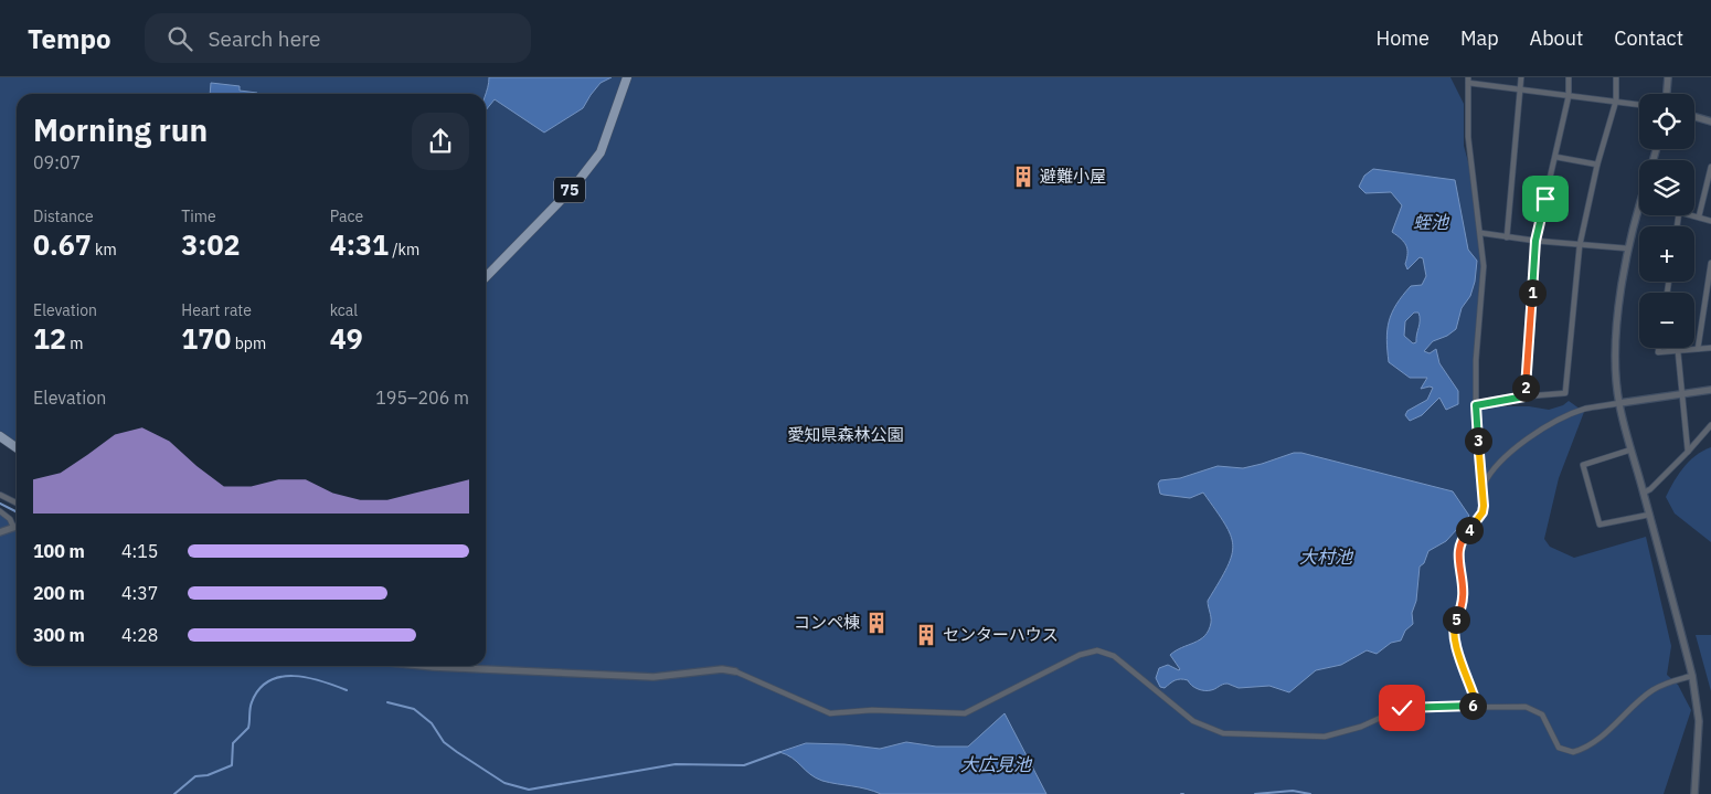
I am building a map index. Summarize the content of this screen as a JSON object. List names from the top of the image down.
{
  "streets": {
    "main road": ["75"]
  },
  "water": ["蛭池", "大村池", "大広見池"],
  "parks": ["愛知県森林公園"],
  "places": {
    "building": ["避難小屋", "コンペ棟", "センターハウス"]
  },
  "page": {
    "header": "Tempo",
    "search": "Search here",
    "nav": [
      "Home",
      "Map",
      "About",
      "Contact"
    ],
    "map_buttons": ["+", "−"],
    "heading": ["Morning run", "09:07"],
    "stats": [
      ["Distance", "0.67 km"],
      ["Time", "3:02"],
      ["Pace", "4:31 /km"],
      ["Elevation", "12 m"],
      ["Heart rate", "170 bpm"],
      ["kcal", "49"]
    ],
    "pins": [
      "1",
      "2",
      "3",
      "4",
      "5",
      "6"
    ],
    "chart": ["Elevation", "195–206 m"],
    "list": [
      {
        "name": "100 m",
        "note": "4:15"
      },
      {
        "name": "200 m",
        "note": "4:37"
      },
      {
        "name": "300 m",
        "note": "4:28"
      }
    ]
  }
}
